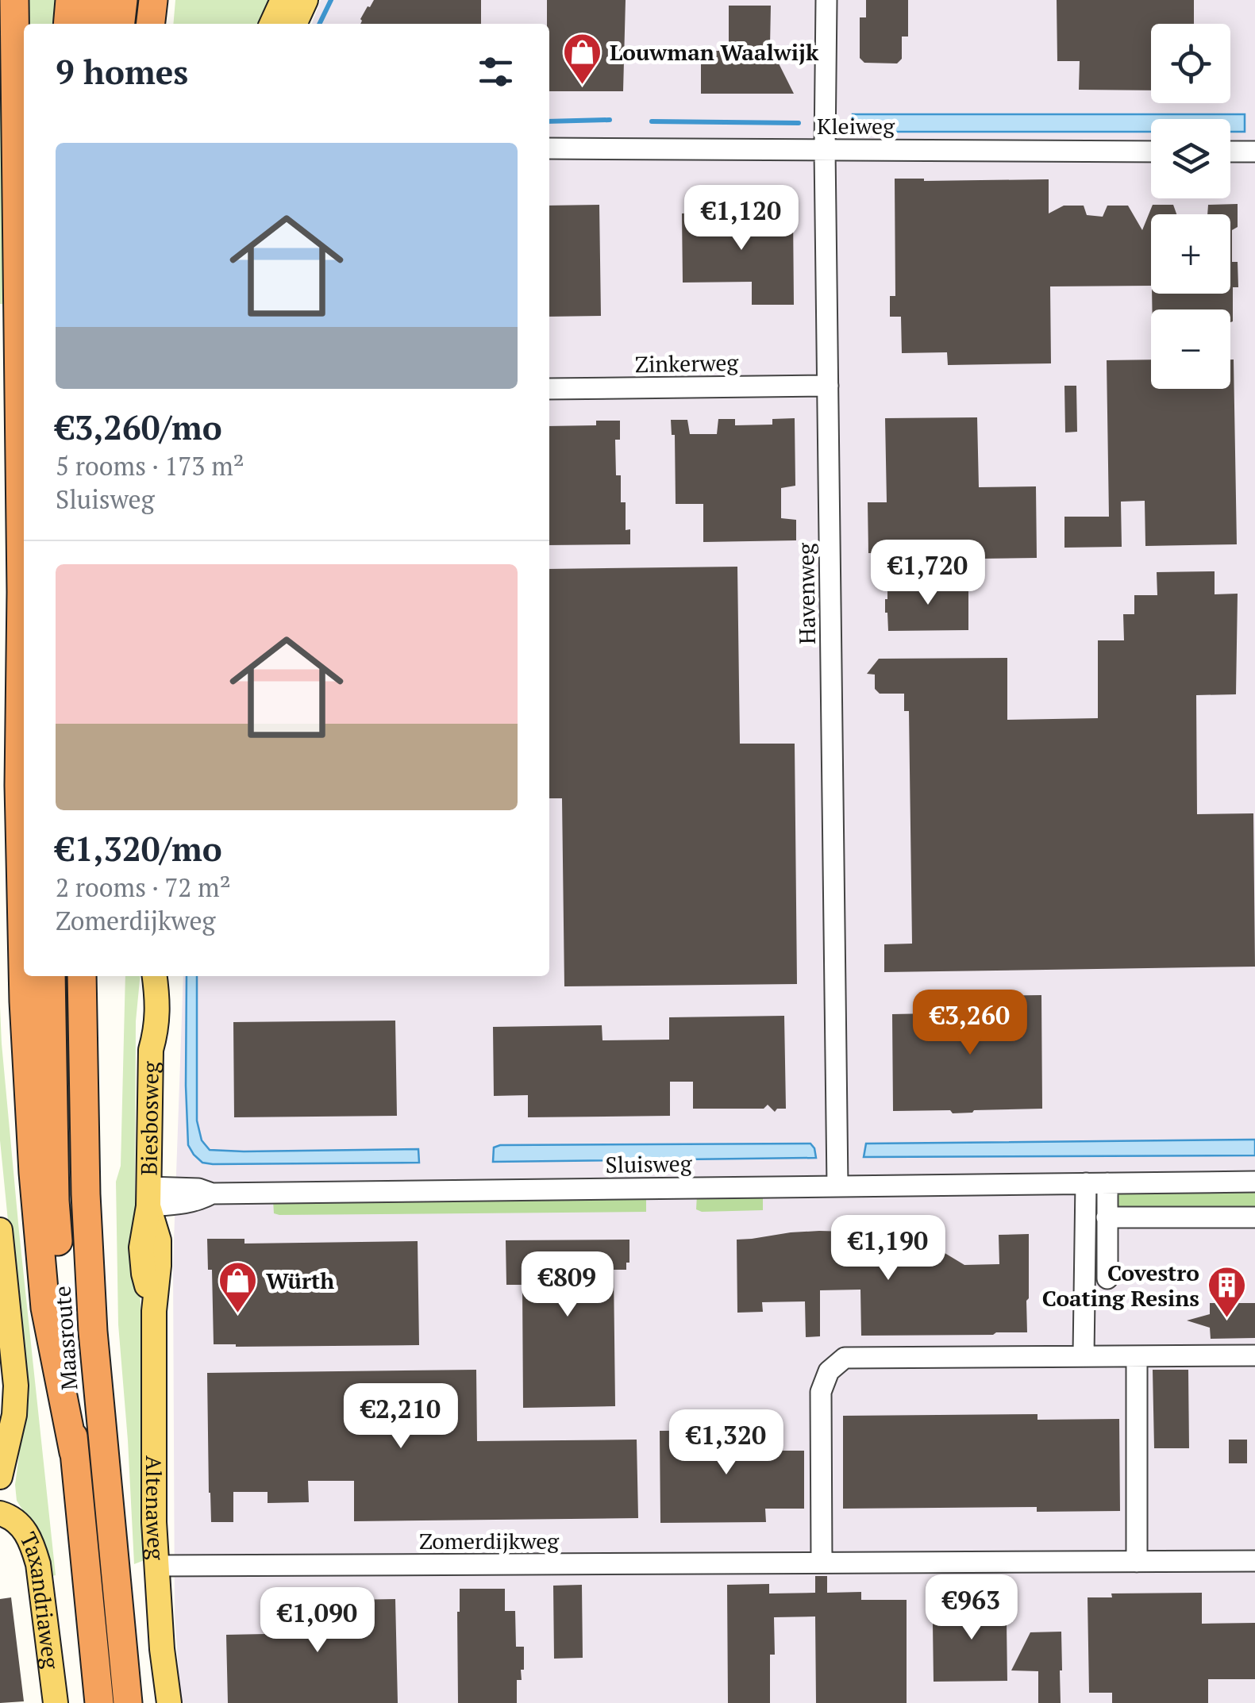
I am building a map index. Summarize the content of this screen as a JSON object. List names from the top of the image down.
{
  "streets": {
    "highway": ["Maasroute"],
    "main road": ["Biesbosweg", "Altenaweg", "Taxandriaweg"],
    "street": [
      "Kleiweg",
      "Zinkerweg",
      "Havenweg",
      "Sluisweg",
      "Zomerdijkweg"
    ]
  },
  "crossings": [
    ["Kleiweg", "Havenweg"],
    ["Zinkerweg", "Havenweg"],
    ["Havenweg", "Sluisweg"],
    ["Biesbosweg", "Sluisweg"],
    ["Biesbosweg", "Altenaweg"],
    ["Sluisweg", "Altenaweg"],
    ["Altenaweg", "Zomerdijkweg"]
  ],
  "places": {
    "shop": ["Louwman Waalwijk", "Würth"],
    "building": ["Covestro Coating Resins"]
  },
  "page": {
    "map_buttons": ["+", "−"],
    "heading": "9 homes",
    "list": [
      {
        "name": "€3,260/mo",
        "note": "5 rooms · 173 m² · Sluisweg"
      },
      {
        "name": "€1,320/mo",
        "note": "2 rooms · 72 m² · Zomerdijkweg"
      }
    ],
    "price": [
      "€1,120",
      "€1,720",
      "€3,260",
      "€1,190",
      "€809",
      "€2,210",
      "€1,320",
      "€963",
      "€1,090"
    ]
  }
}
